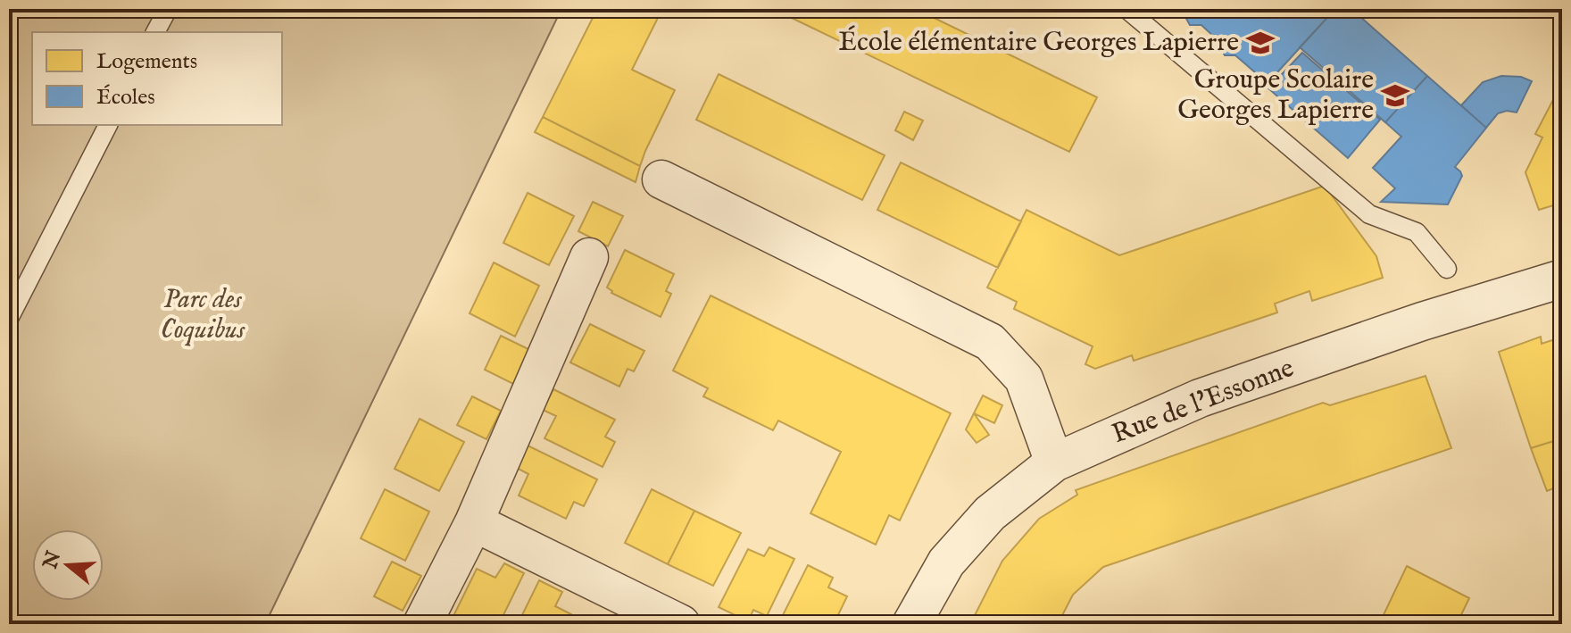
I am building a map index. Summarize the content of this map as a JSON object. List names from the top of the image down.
{
  "streets": {
    "street": ["Rue de l'Essonne"]
  },
  "parks": ["Parc des Coquibus"],
  "places": {
    "school or university": ["École élémentaire Georges Lapierre", "Groupe Scolaire Georges Lapierre"]
  },
  "legend": ["Logements", "Écoles"],
  "north": "left"
}
